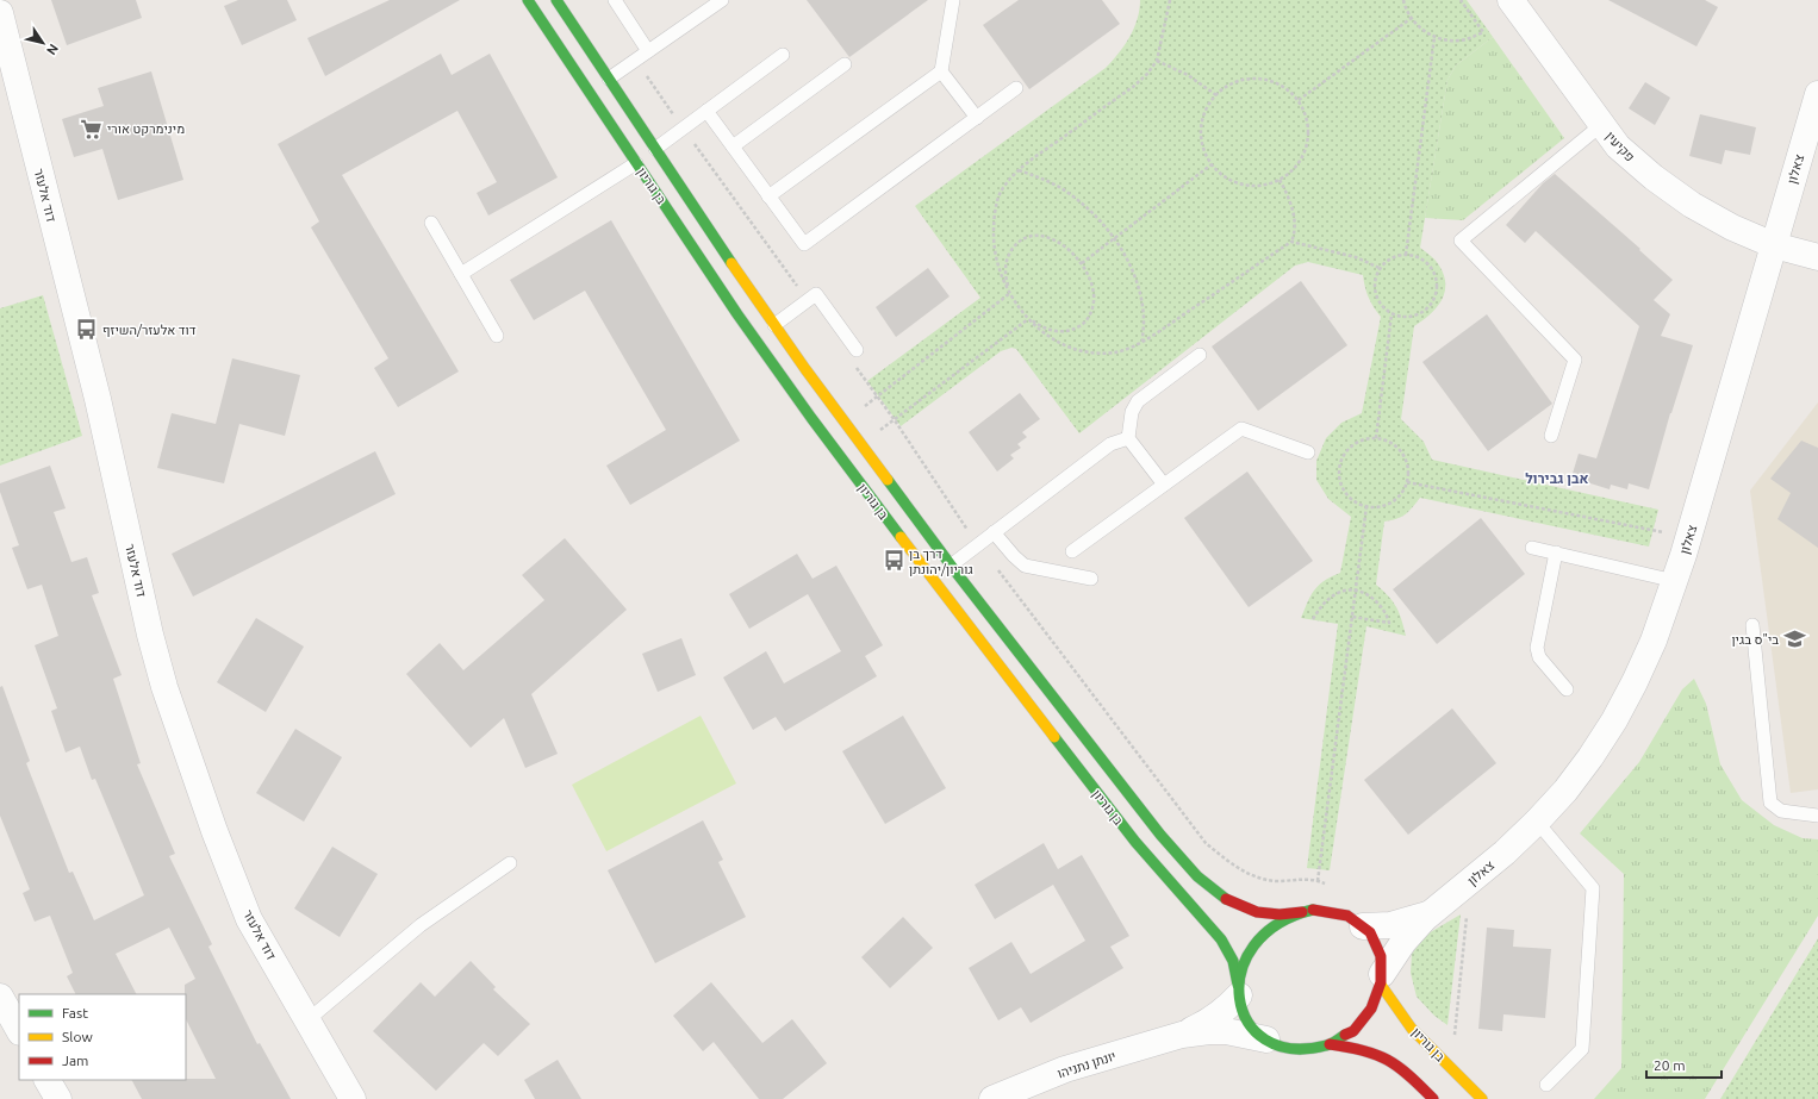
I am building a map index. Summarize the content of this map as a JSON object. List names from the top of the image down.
{
  "streets": {
    "street": [
      "פקיעין",
      "צאלון",
      "בן גוריון",
      "דוד אלעזר",
      "יונתן נתניהו"
    ]
  },
  "crossings": [
    ["פקיעין", "צאלון"],
    ["צאלון", "בן גוריון"],
    ["צאלון", "יונתן נתניהו"],
    ["בן גוריון", "יונתן נתניהו"]
  ],
  "districts": ["אבן גבירול"],
  "places": {
    "supermarket": ["מינימרקט אורי"],
    "bus stop": ["דוד אלעזר/השיזף", "דרך בן גוריון/יהונתן"],
    "school or university": ["בי\"ס בגין"]
  },
  "legend": ["Fast", "Slow", "Jam"],
  "scale_bar": "20 m",
  "north": "bottom right"
}
